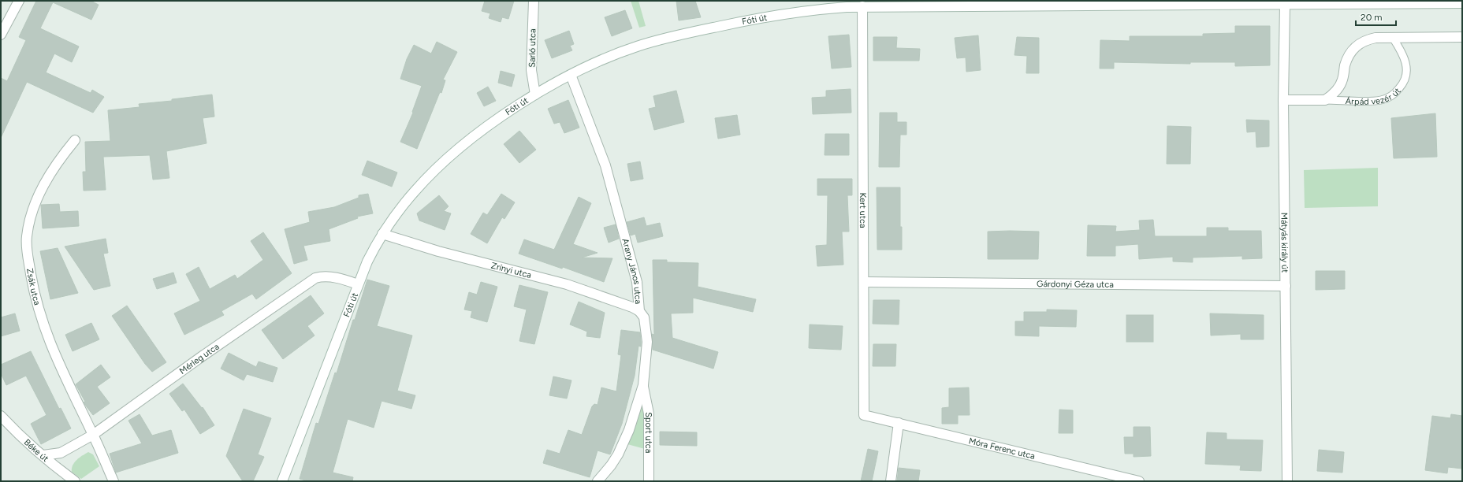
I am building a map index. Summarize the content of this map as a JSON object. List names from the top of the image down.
{
  "streets": {
    "street": [
      "Fóti út",
      "Sarló utca",
      "Árpád vezér út",
      "Kert utca",
      "Mátyás király út",
      "Zrínyi utca",
      "Arany János utca",
      "Gárdonyi Géza utca",
      "Zsák utca",
      "Mérleg utca",
      "Sport utca",
      "Móra Ferenc utca",
      "Béke út"
    ]
  },
  "crossings": [
    ["Fóti út", "Sarló utca"],
    ["Fóti út", "Kert utca"],
    ["Fóti út", "Mátyás király út"],
    ["Fóti út", "Zrínyi utca"],
    ["Fóti út", "Arany János utca"],
    ["Fóti út", "Mérleg utca"],
    ["Árpád vezér út", "Mátyás király út"],
    ["Kert utca", "Gárdonyi Géza utca"],
    ["Kert utca", "Móra Ferenc utca"],
    ["Mátyás király út", "Gárdonyi Géza utca"],
    ["Zrínyi utca", "Arany János utca"],
    ["Arany János utca", "Sport utca"],
    ["Zsák utca", "Mérleg utca"],
    ["Mérleg utca", "Béke út"]
  ],
  "scale_bar": "20 m"
}
